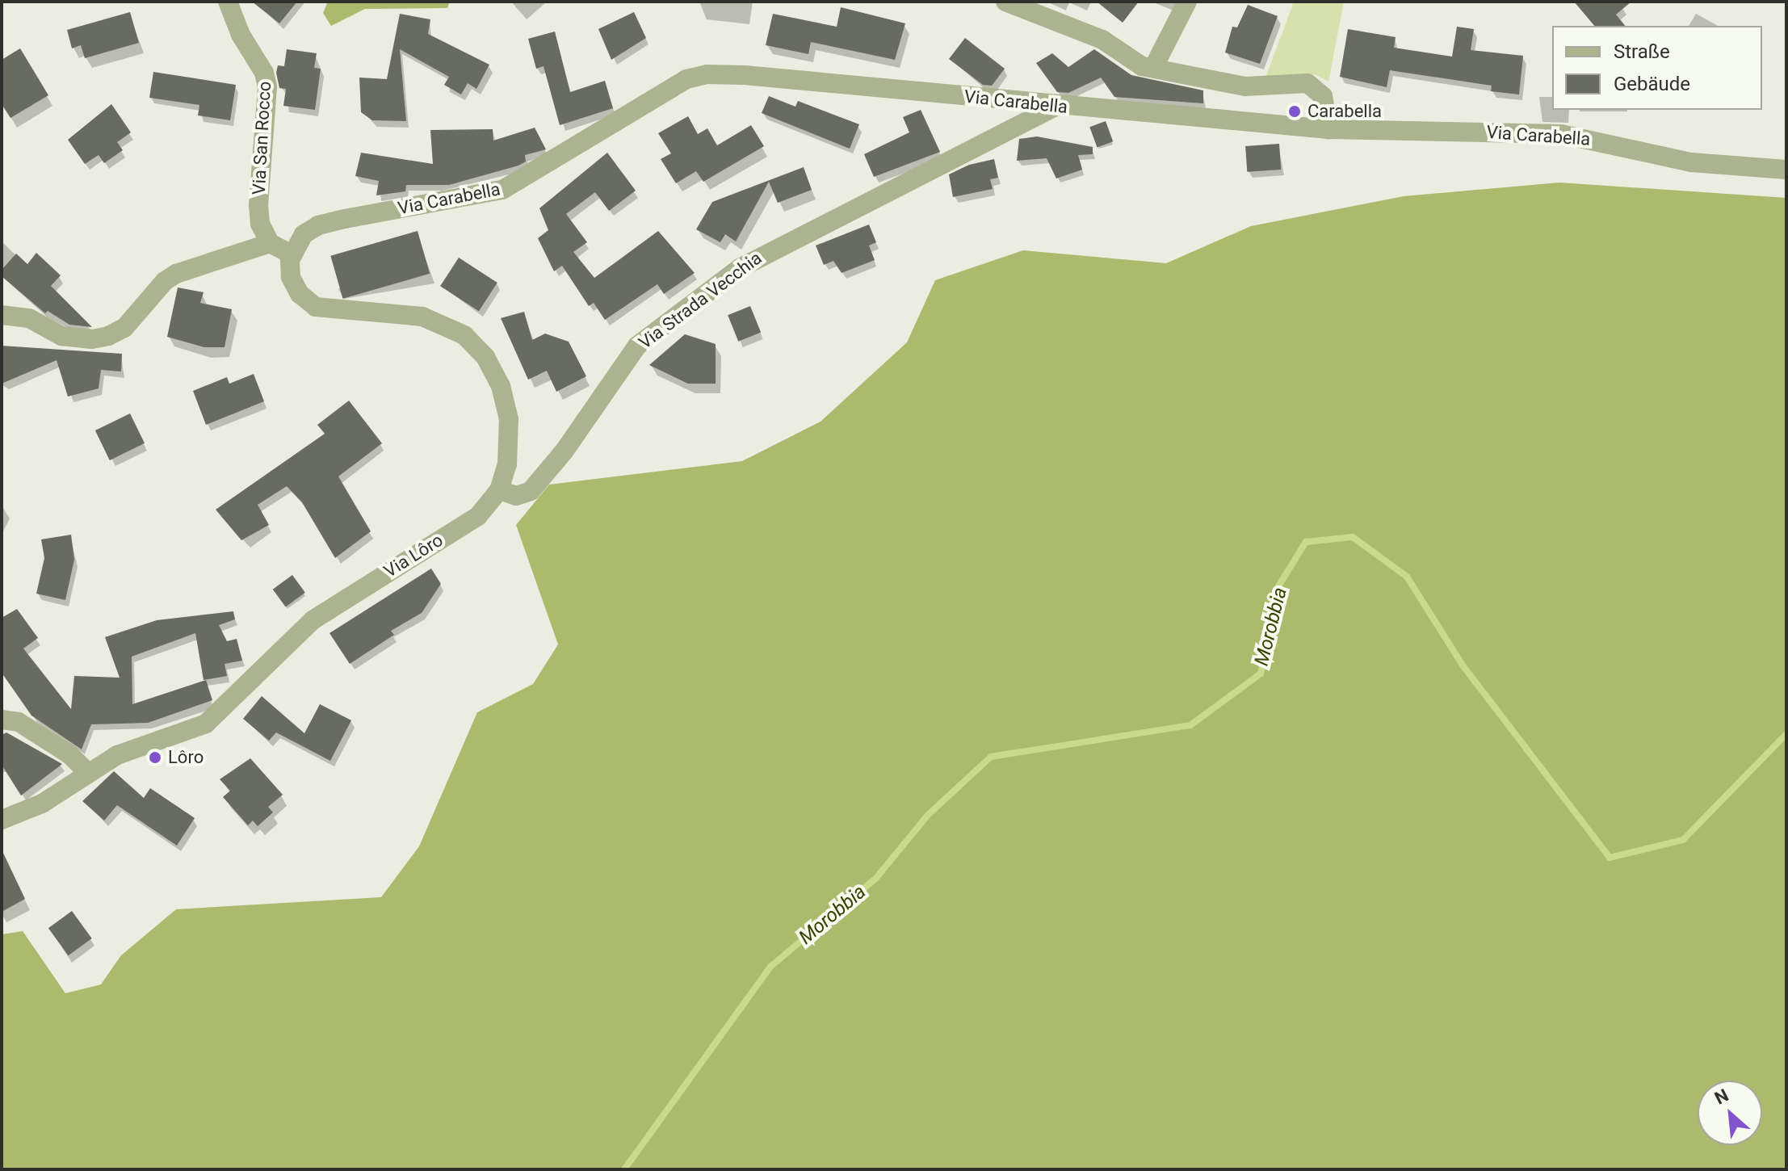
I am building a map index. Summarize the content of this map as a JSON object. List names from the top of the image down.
{
  "streets": {
    "street": [
      "Via Carabella",
      "Via San Rocco",
      "Via Strada Vecchia",
      "Via Lôro"
    ]
  },
  "crossings": [
    ["Via Carabella", "Via Strada Vecchia"],
    ["Via Carabella", "Via Lôro"],
    ["Via Strada Vecchia", "Via Lôro"]
  ],
  "water": ["Morobbia"],
  "places": ["Carabella", "Lôro"],
  "legend": ["Straße", "Gebäude"],
  "north": "top left"
}
